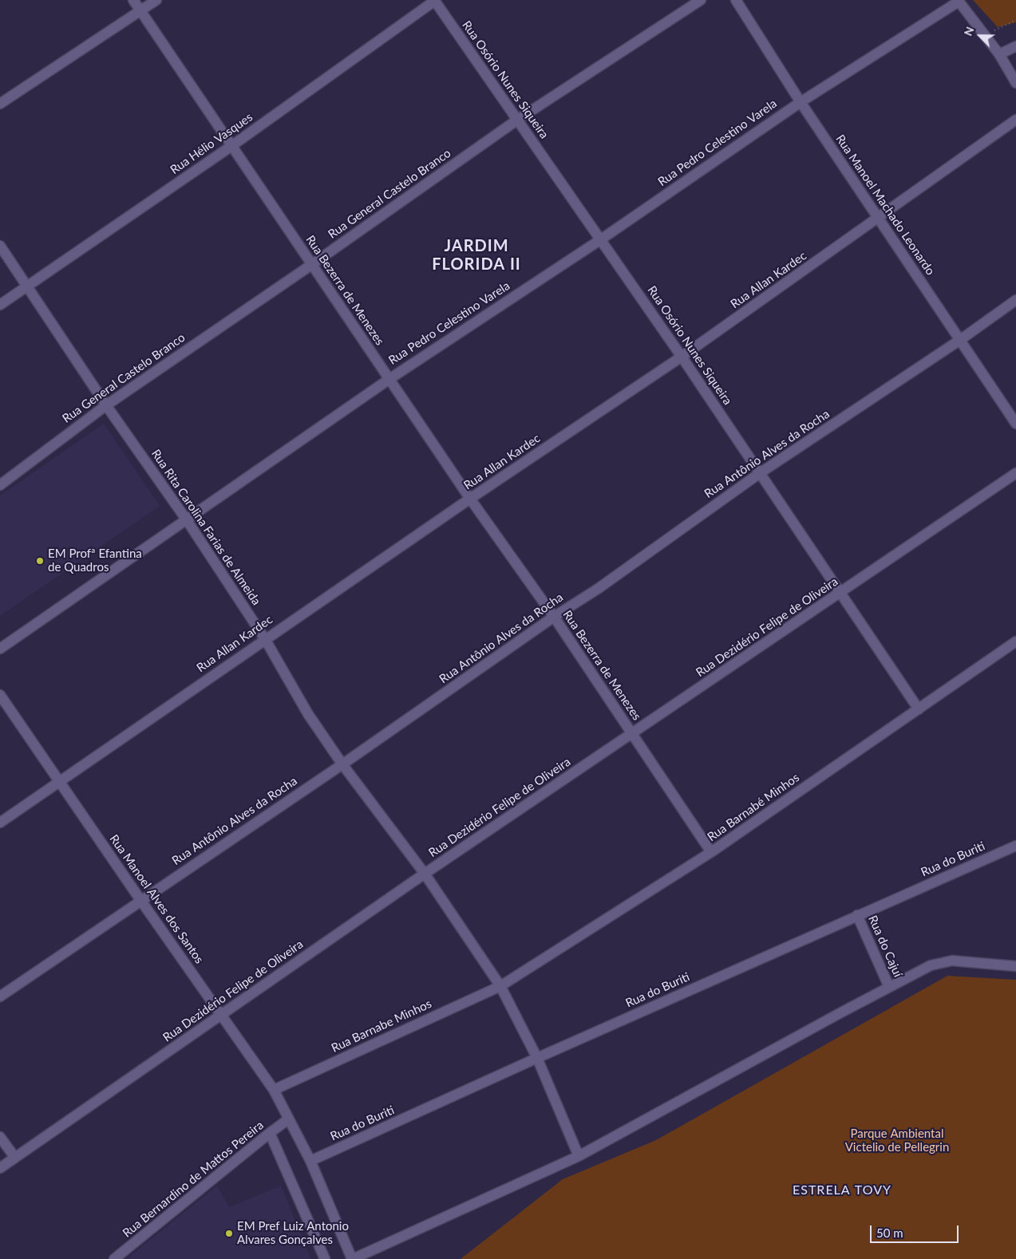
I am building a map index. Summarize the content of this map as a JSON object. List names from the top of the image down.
{
  "streets": {
    "street": [
      "Rua Osório Nunes Siqueira",
      "Rua Pedro Celestino Varela",
      "Rua Hélio Vasques",
      "Rua General Castelo Branco",
      "Rua Manoel Machado Leonardo",
      "Rua Allan Kardec",
      "Rua Bezerra de Menezes",
      "Rua Antônio Alves da Rocha",
      "Rua Rita Carolina Farias de Almeida",
      "Rua Dezidério Felipe de Oliveira",
      "Rua Barnabé Minhos",
      "Rua do Buriti",
      "Rua Manoel Alves dos Santos",
      "Rua do Cajuí",
      "Rua Barnabe Minhos",
      "Rua Bernardino de Mattos Pereira"
    ]
  },
  "crossings": [
    ["Rua Osório Nunes Siqueira", "Rua Pedro Celestino Varela"],
    ["Rua Osório Nunes Siqueira", "Rua Hélio Vasques"],
    ["Rua Osório Nunes Siqueira", "Rua General Castelo Branco"],
    ["Rua Osório Nunes Siqueira", "Rua Allan Kardec"],
    ["Rua Osório Nunes Siqueira", "Rua Antônio Alves da Rocha"],
    ["Rua Osório Nunes Siqueira", "Rua Dezidério Felipe de Oliveira"],
    ["Rua Osório Nunes Siqueira", "Rua Barnabé Minhos"],
    ["Rua Pedro Celestino Varela", "Rua Manoel Machado Leonardo"],
    ["Rua Pedro Celestino Varela", "Rua Bezerra de Menezes"],
    ["Rua Pedro Celestino Varela", "Rua Rita Carolina Farias de Almeida"],
    ["Rua Hélio Vasques", "Rua Bezerra de Menezes"],
    ["Rua Hélio Vasques", "Rua Rita Carolina Farias de Almeida"],
    ["Rua General Castelo Branco", "Rua Bezerra de Menezes"],
    ["Rua General Castelo Branco", "Rua Rita Carolina Farias de Almeida"],
    ["Rua Manoel Machado Leonardo", "Rua Allan Kardec"],
    ["Rua Manoel Machado Leonardo", "Rua Antônio Alves da Rocha"],
    ["Rua Allan Kardec", "Rua Bezerra de Menezes"],
    ["Rua Allan Kardec", "Rua Rita Carolina Farias de Almeida"],
    ["Rua Allan Kardec", "Rua Manoel Alves dos Santos"],
    ["Rua Bezerra de Menezes", "Rua Antônio Alves da Rocha"],
    ["Rua Bezerra de Menezes", "Rua Dezidério Felipe de Oliveira"],
    ["Rua Bezerra de Menezes", "Rua Barnabé Minhos"],
    ["Rua Antônio Alves da Rocha", "Rua Rita Carolina Farias de Almeida"],
    ["Rua Antônio Alves da Rocha", "Rua Manoel Alves dos Santos"],
    ["Rua Rita Carolina Farias de Almeida", "Rua Dezidério Felipe de Oliveira"],
    ["Rua Rita Carolina Farias de Almeida", "Rua Barnabé Minhos"],
    ["Rua Rita Carolina Farias de Almeida", "Rua do Buriti"],
    ["Rua Rita Carolina Farias de Almeida", "Rua Barnabe Minhos"],
    ["Rua Dezidério Felipe de Oliveira", "Rua Manoel Alves dos Santos"],
    ["Rua Barnabé Minhos", "Rua Barnabe Minhos"],
    ["Rua do Buriti", "Rua Manoel Alves dos Santos"],
    ["Rua do Buriti", "Rua do Cajuí"],
    ["Rua Manoel Alves dos Santos", "Rua Barnabe Minhos"],
    ["Rua Manoel Alves dos Santos", "Rua Bernardino de Mattos Pereira"]
  ],
  "districts": ["JARDIM FLORIDA II", "ESTRELA TOVY"],
  "parks": ["Parque Ambiental Victelio de Pellegrin"],
  "places": ["EM Profª Efantina de Quadros", "EM Pref Luiz Antonio Alvares Gonçalves"],
  "scale_bar": "50 m",
  "north": "top left"
}
